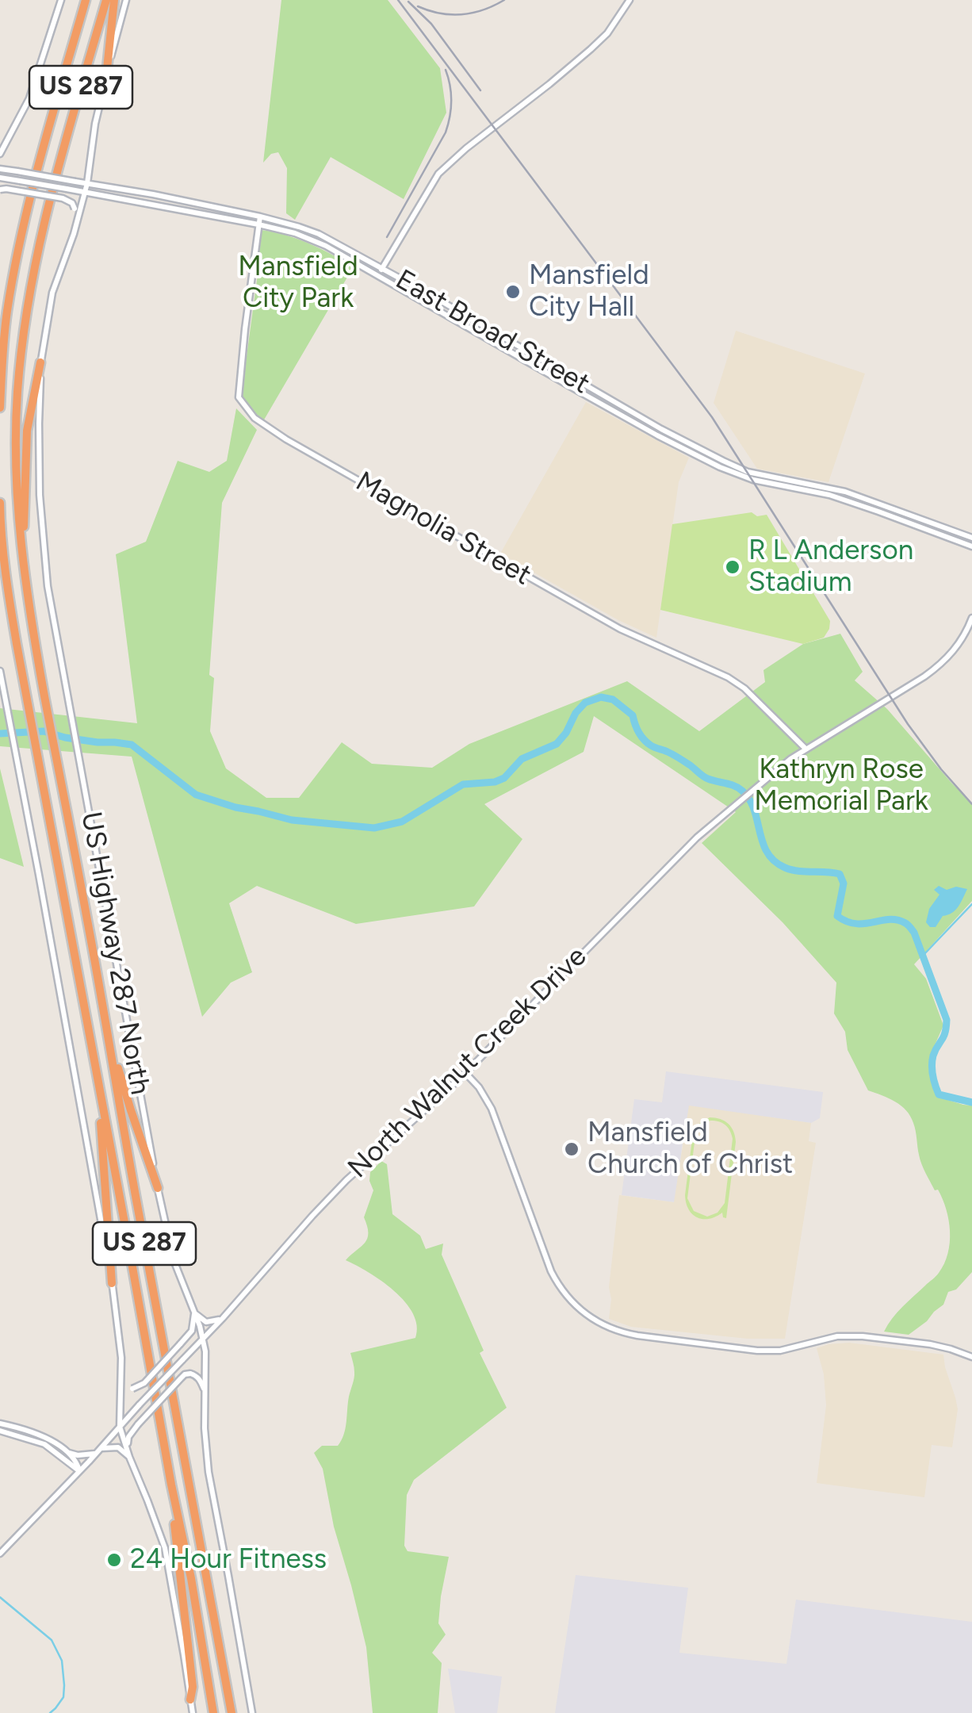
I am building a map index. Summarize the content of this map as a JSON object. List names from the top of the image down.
{
  "streets": {
    "highway": ["US 287"],
    "main road": [
      "East Broad Street",
      "Magnolia Street",
      "US Highway 287 North",
      "North Walnut Creek Drive"
    ]
  },
  "crossings": [
    ["East Broad Street", "Magnolia Street"],
    ["East Broad Street", "US Highway 287 North"],
    ["Magnolia Street", "North Walnut Creek Drive"],
    ["US Highway 287 North", "North Walnut Creek Drive"]
  ],
  "parks": ["Mansfield City Park", "Kathryn Rose Memorial Park"],
  "places": [
    "Mansfield City Hall",
    "R L Anderson Stadium",
    "Mansfield Church of Christ",
    "24 Hour Fitness"
  ]
}
